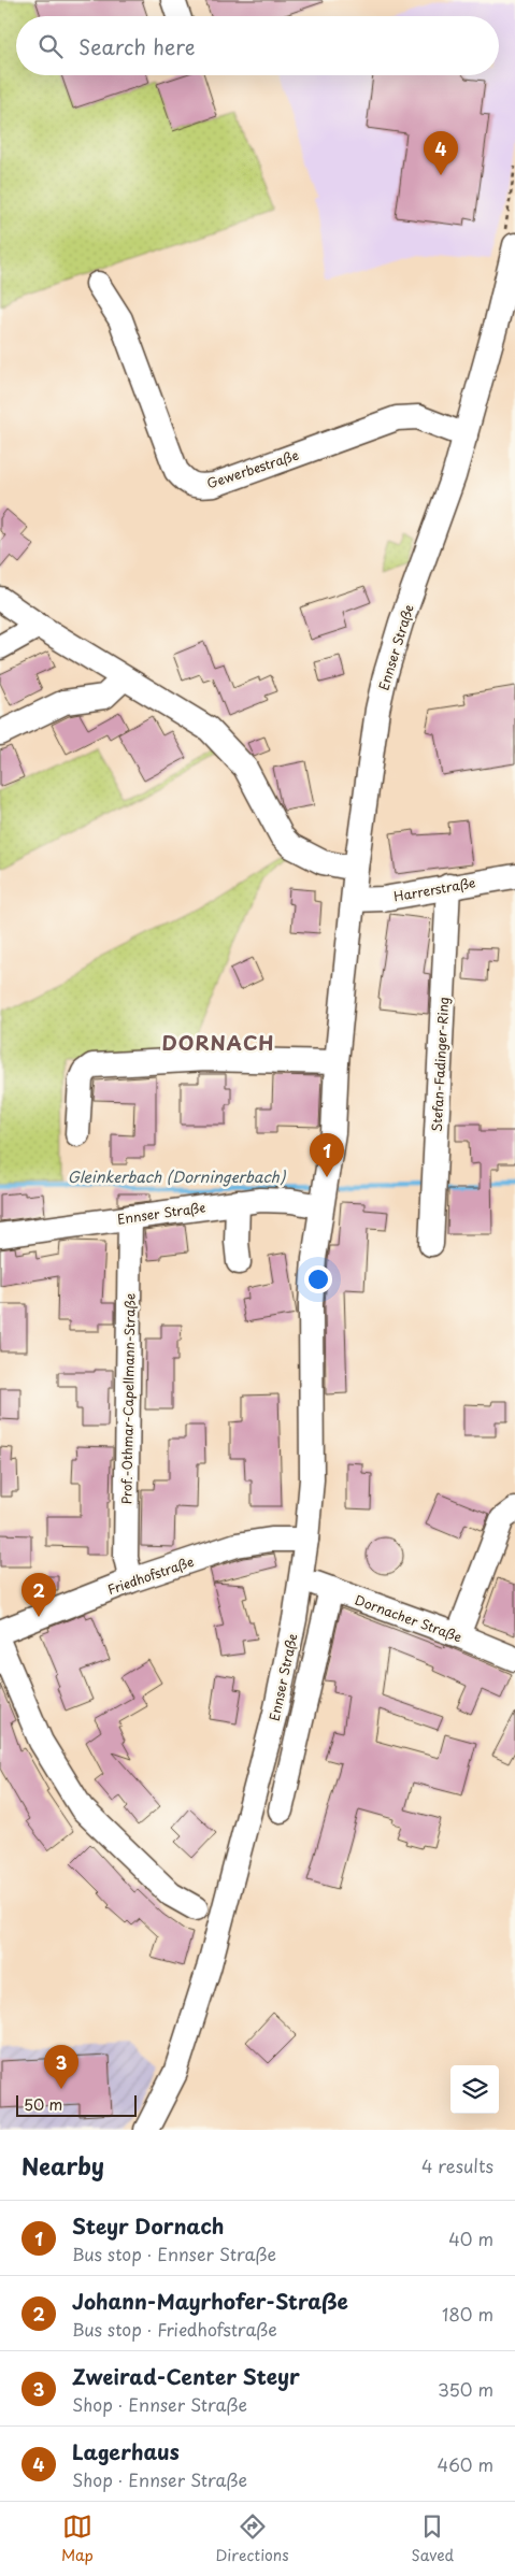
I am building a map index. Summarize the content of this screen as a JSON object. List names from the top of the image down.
{
  "streets": {
    "street": [
      "Gewerbestraße",
      "Ennser Straße",
      "Harrerstraße",
      "Stefan-Fadinger-Ring",
      "Prof.-Othmar-Capellmann-Straße",
      "Friedhofstraße",
      "Dornacher Straße"
    ]
  },
  "crossings": [
    ["Gewerbestraße", "Ennser Straße"],
    ["Ennser Straße", "Harrerstraße"],
    ["Ennser Straße", "Prof.-Othmar-Capellmann-Straße"],
    ["Ennser Straße", "Friedhofstraße"],
    ["Ennser Straße", "Dornacher Straße"],
    ["Harrerstraße", "Stefan-Fadinger-Ring"],
    ["Prof.-Othmar-Capellmann-Straße", "Friedhofstraße"]
  ],
  "districts": ["DORNACH"],
  "water": ["Gleinkerbach (Dorningerbach)"],
  "scale_bar": "50 m",
  "page": {
    "search": "Search here",
    "pins": [
      "4",
      "1",
      "2",
      "3"
    ],
    "scale": "50 m",
    "heading": ["Nearby", "4 results"],
    "list": [
      {
        "mark": "1",
        "name": "Steyr Dornach",
        "note": "Bus stop · Ennser Straße",
        "value": "40 m"
      },
      {
        "mark": "2",
        "name": "Johann-Mayrhofer-Straße",
        "note": "Bus stop · Friedhofstraße",
        "value": "180 m"
      },
      {
        "mark": "3",
        "name": "Zweirad-Center Steyr",
        "note": "Shop · Ennser Straße",
        "value": "350 m"
      },
      {
        "mark": "4",
        "name": "Lagerhaus",
        "note": "Shop · Ennser Straße",
        "value": "460 m"
      }
    ],
    "nav": ["Map", "Directions", "Saved"]
  }
}
